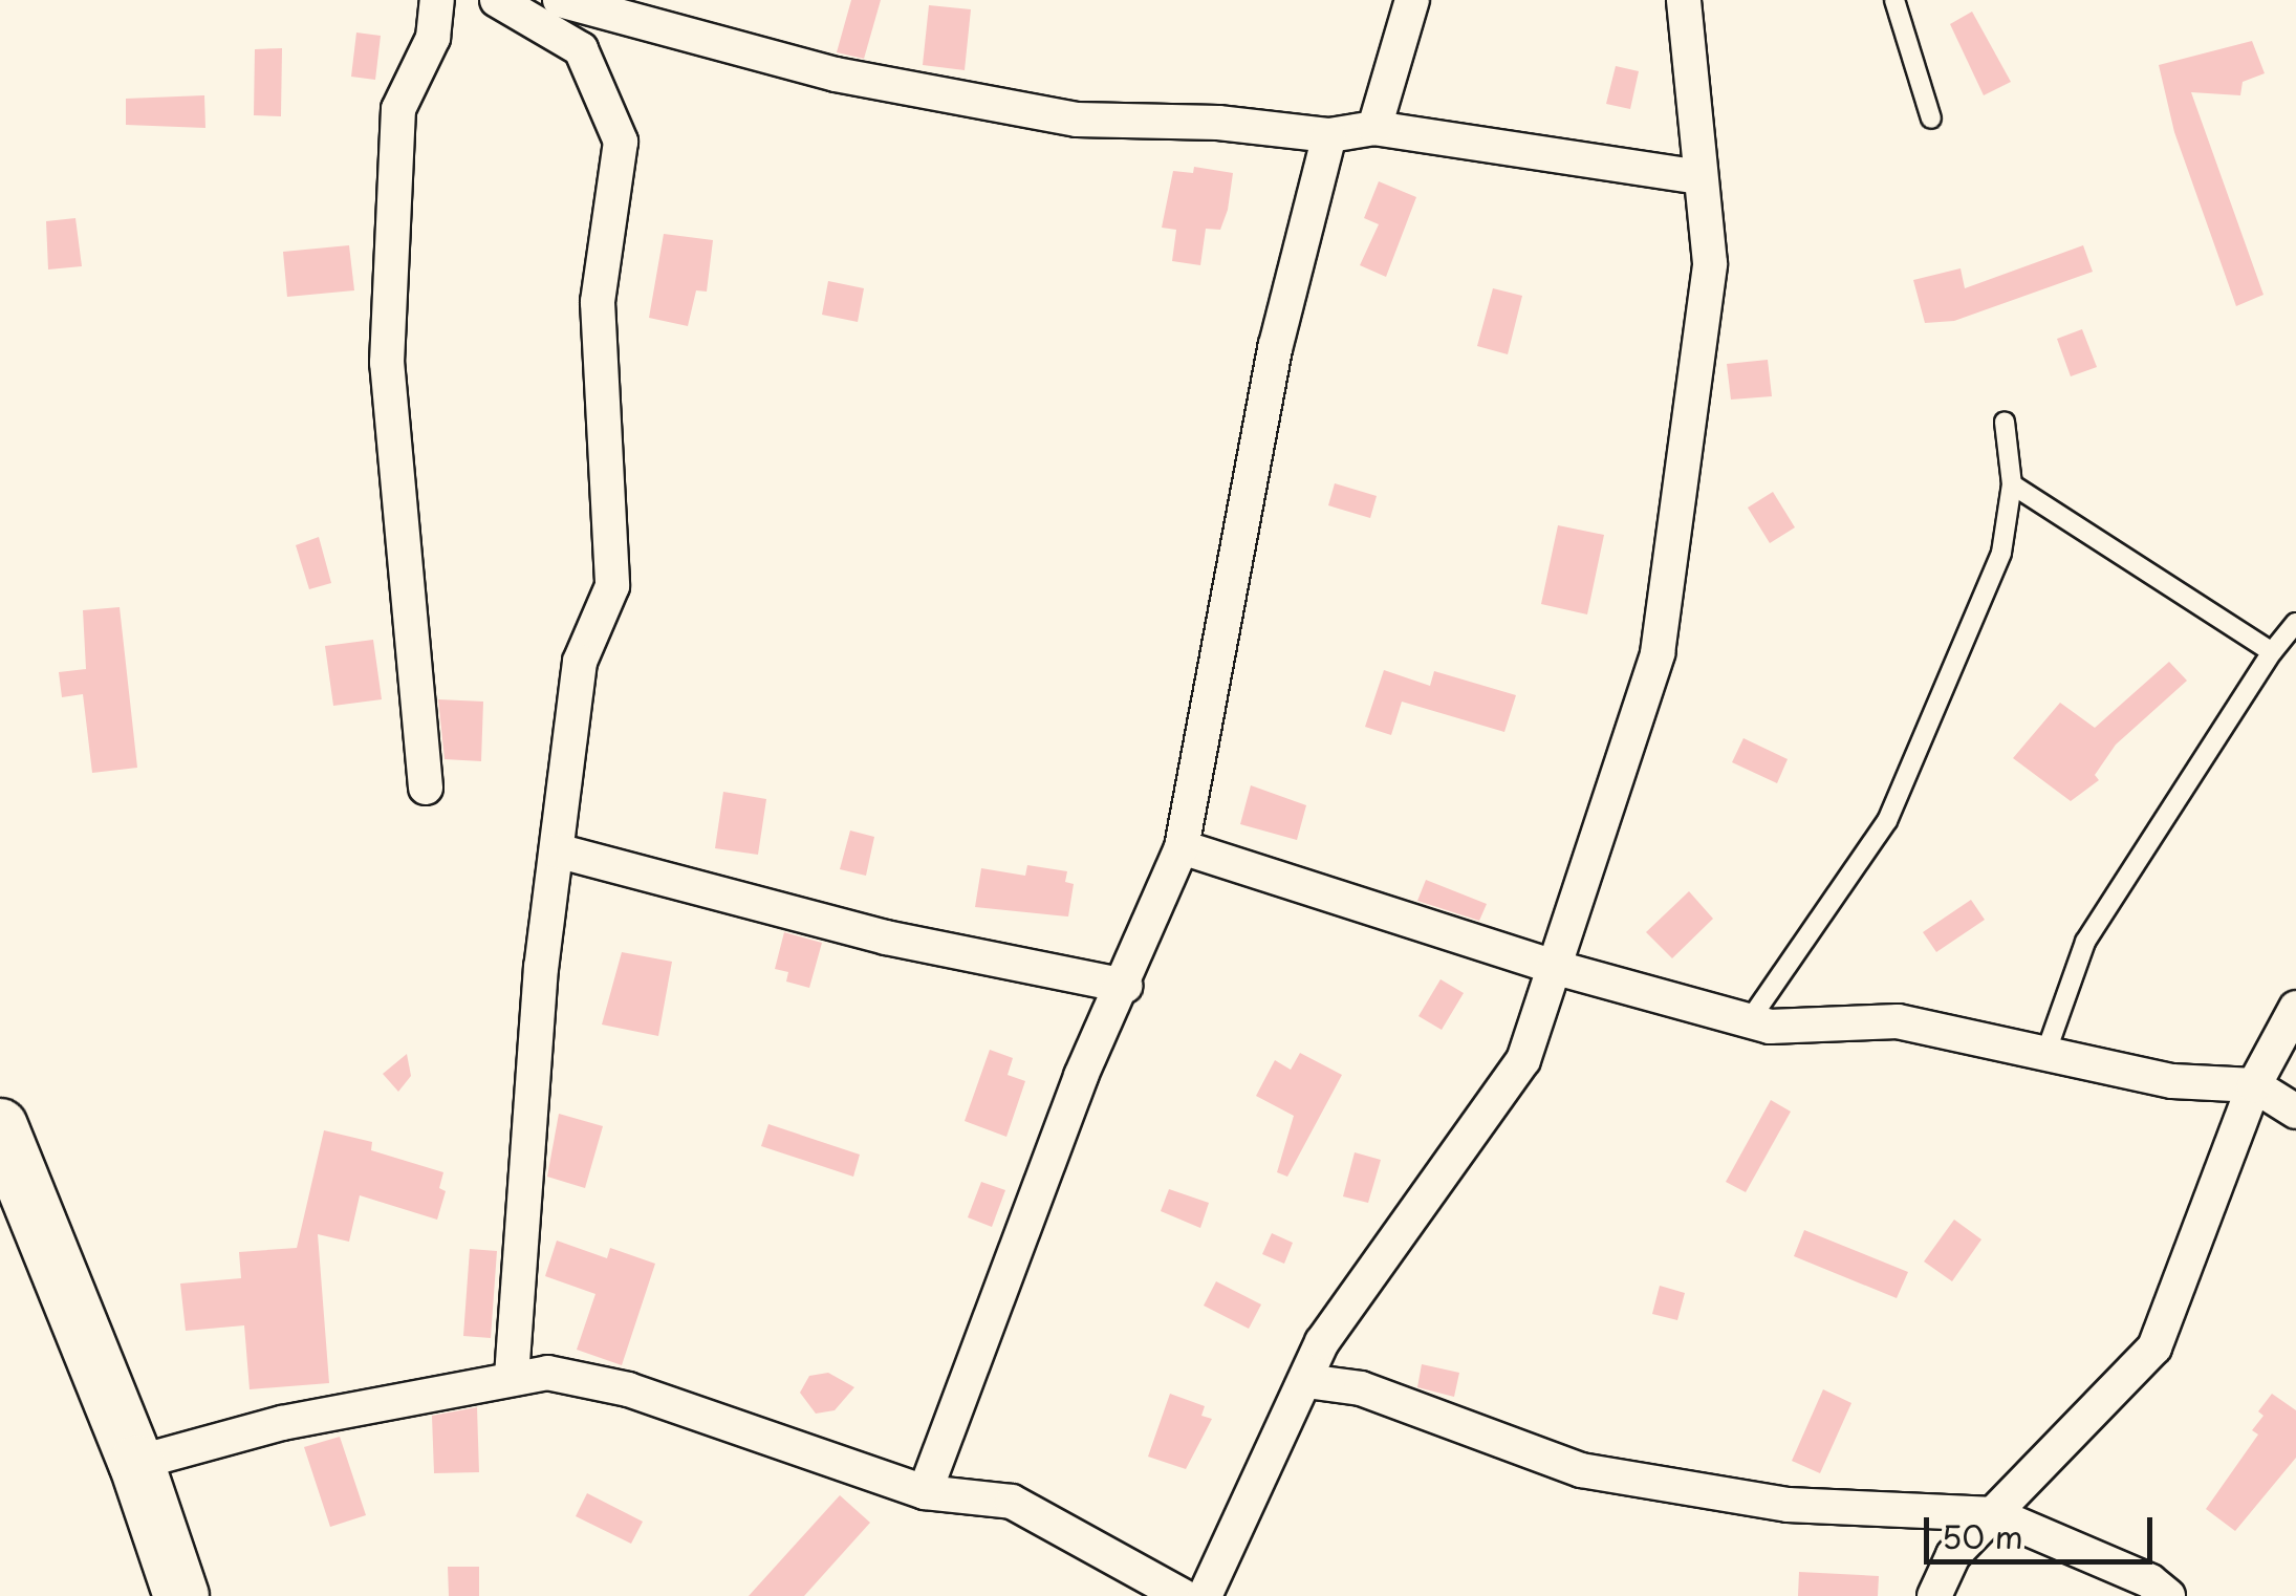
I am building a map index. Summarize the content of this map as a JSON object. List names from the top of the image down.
{
  "scale_bar": "50 m"
}
